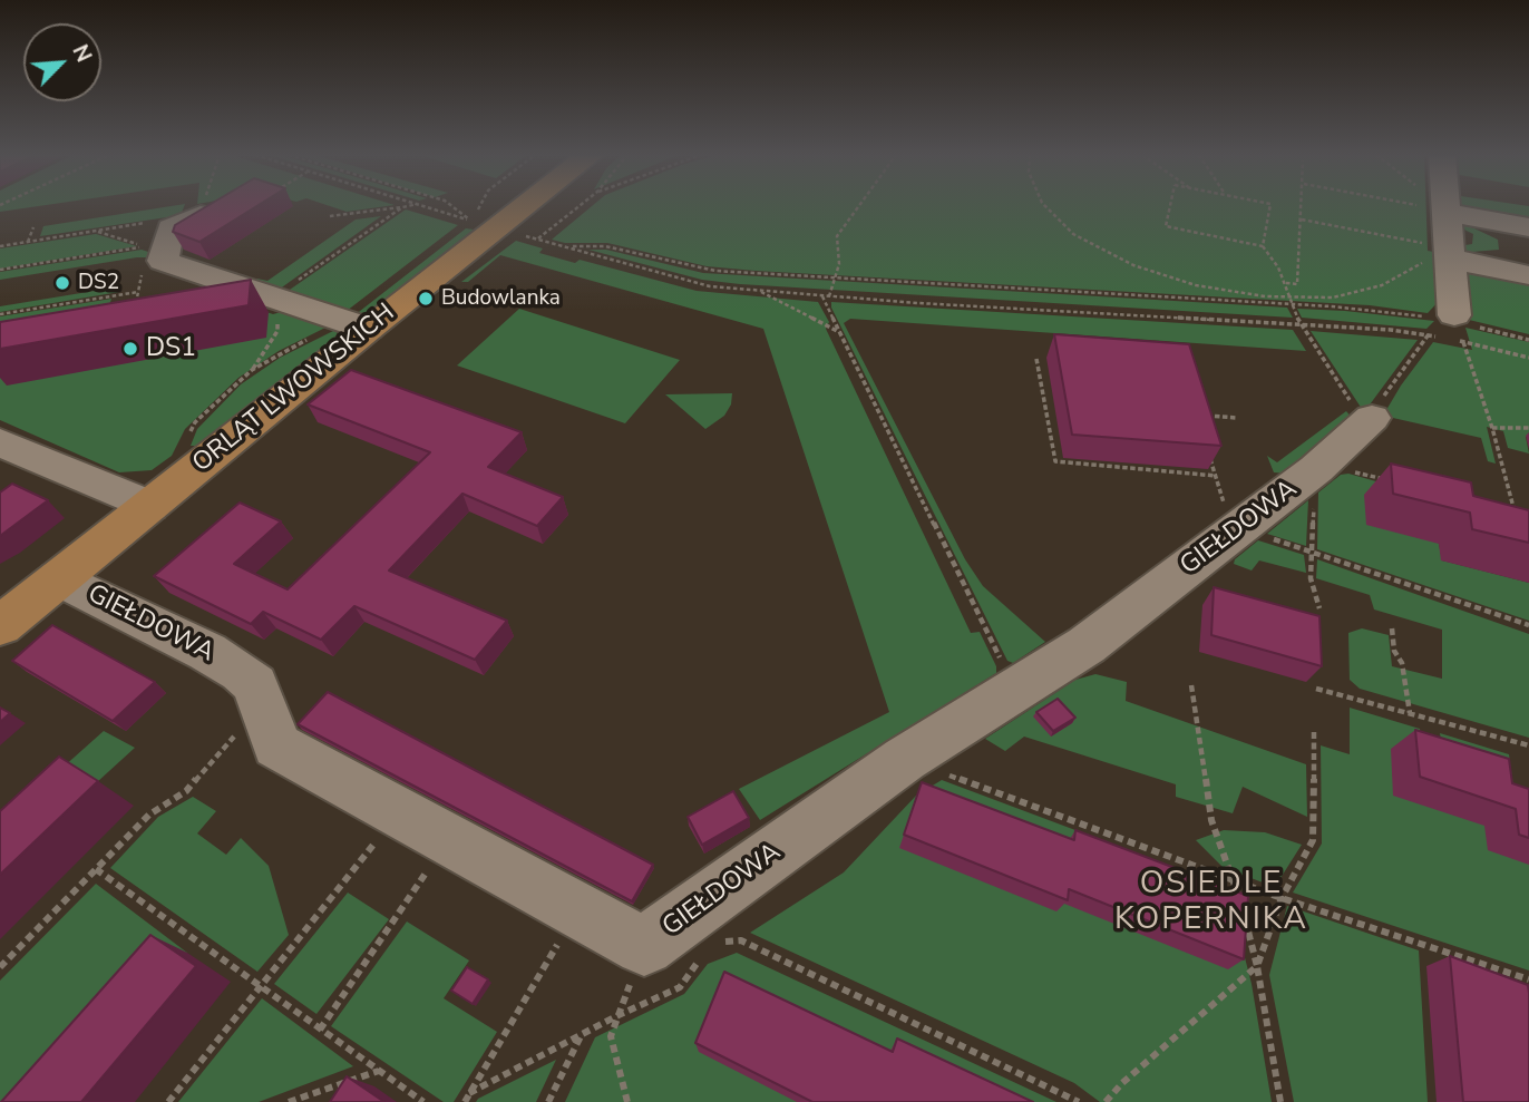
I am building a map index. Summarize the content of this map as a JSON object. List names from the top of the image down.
{
  "streets": {
    "main road": ["ORLĄT LWOWSKICH"],
    "street": ["GIEŁDOWA"]
  },
  "crossings": [
    ["ORLĄT LWOWSKICH", "GIEŁDOWA"]
  ],
  "districts": ["OSIEDLE KOPERNIKA"],
  "places": ["DS2", "Budowlanka", "DS1"],
  "north": "top right"
}
